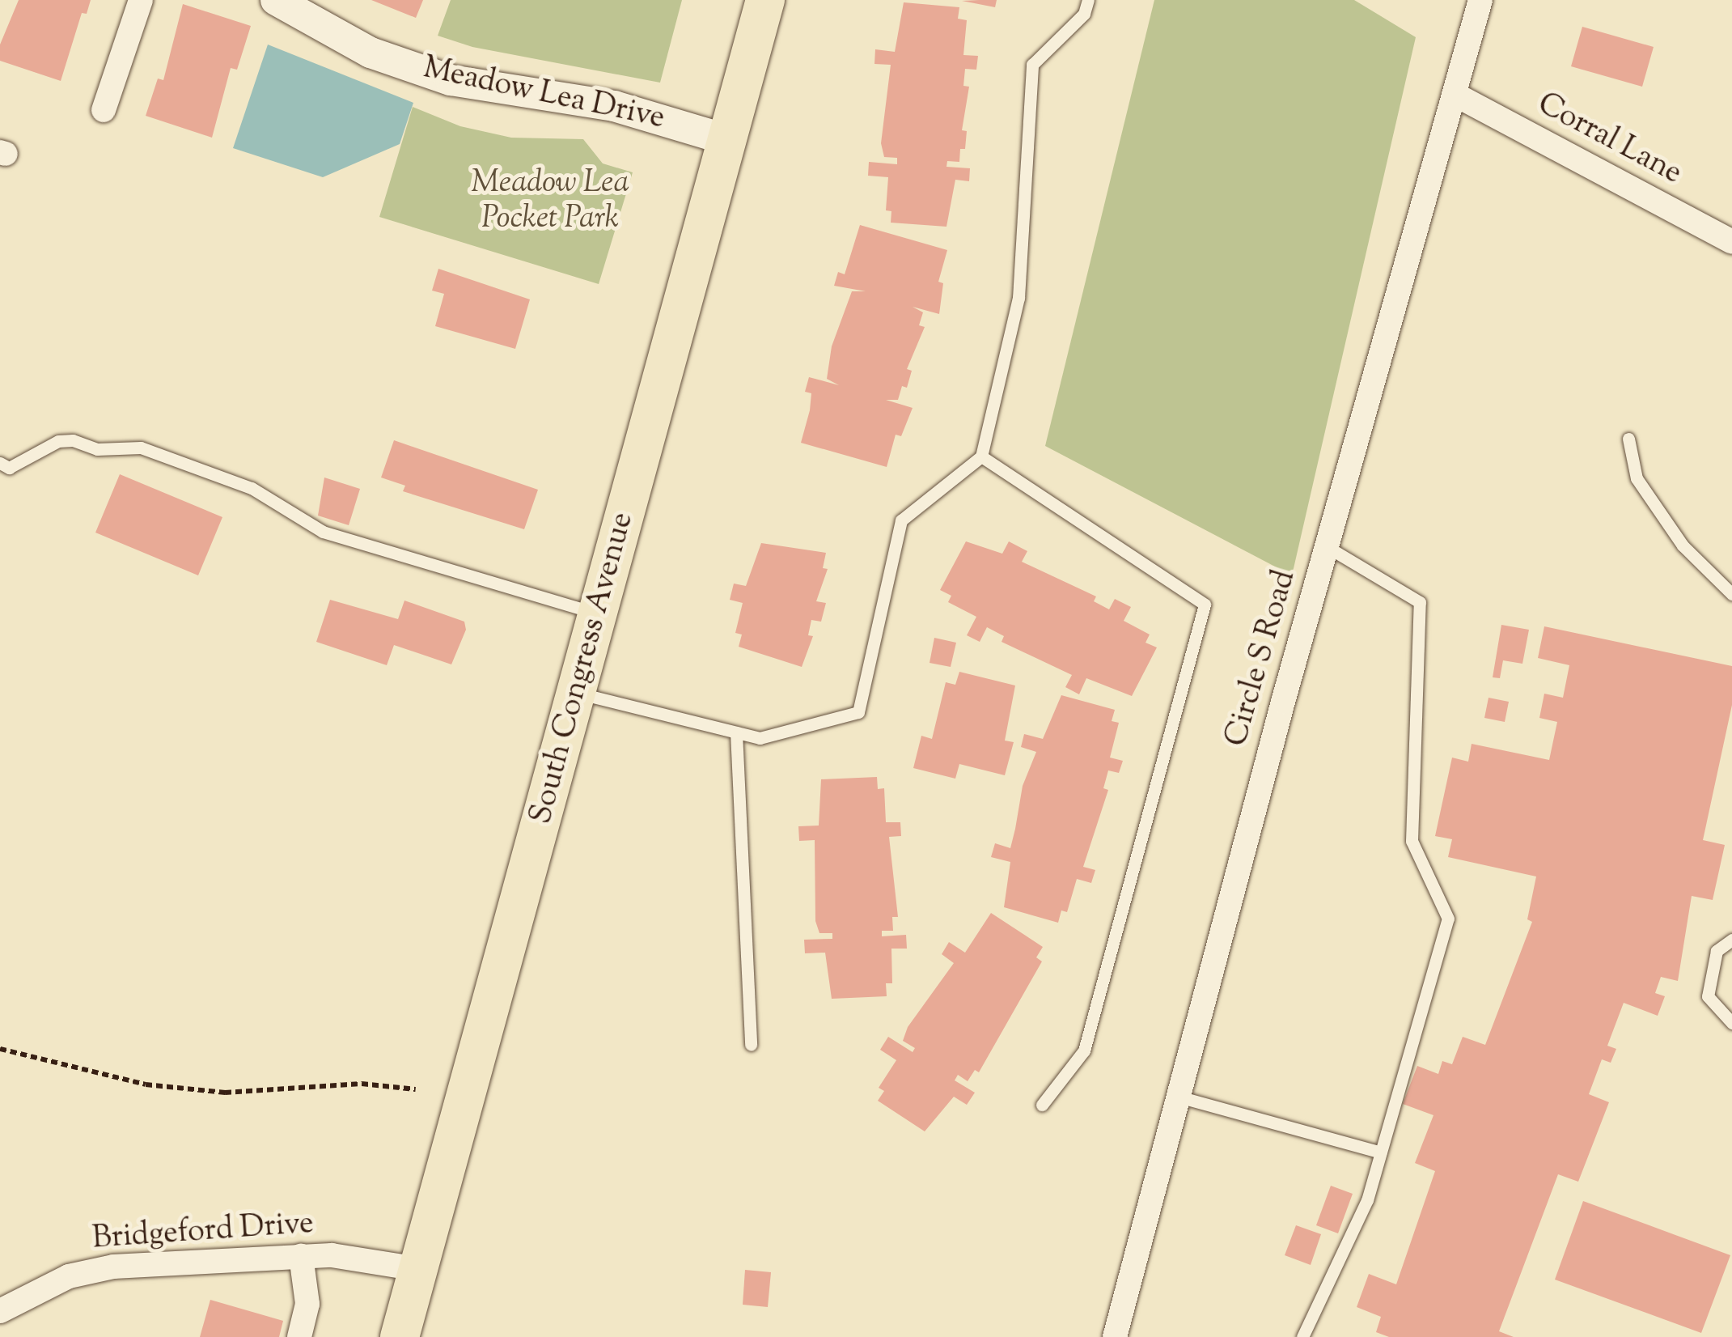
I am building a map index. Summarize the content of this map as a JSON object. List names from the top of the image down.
{
  "streets": {
    "main road": ["South Congress Avenue"],
    "street": [
      "Meadow Lea Drive",
      "Corral Lane",
      "Circle S Road",
      "Bridgeford Drive"
    ]
  },
  "crossings": [
    ["Meadow Lea Drive", "South Congress Avenue"],
    ["Corral Lane", "Circle S Road"],
    ["South Congress Avenue", "Bridgeford Drive"]
  ],
  "parks": ["Meadow Lea Pocket Park"]
}
